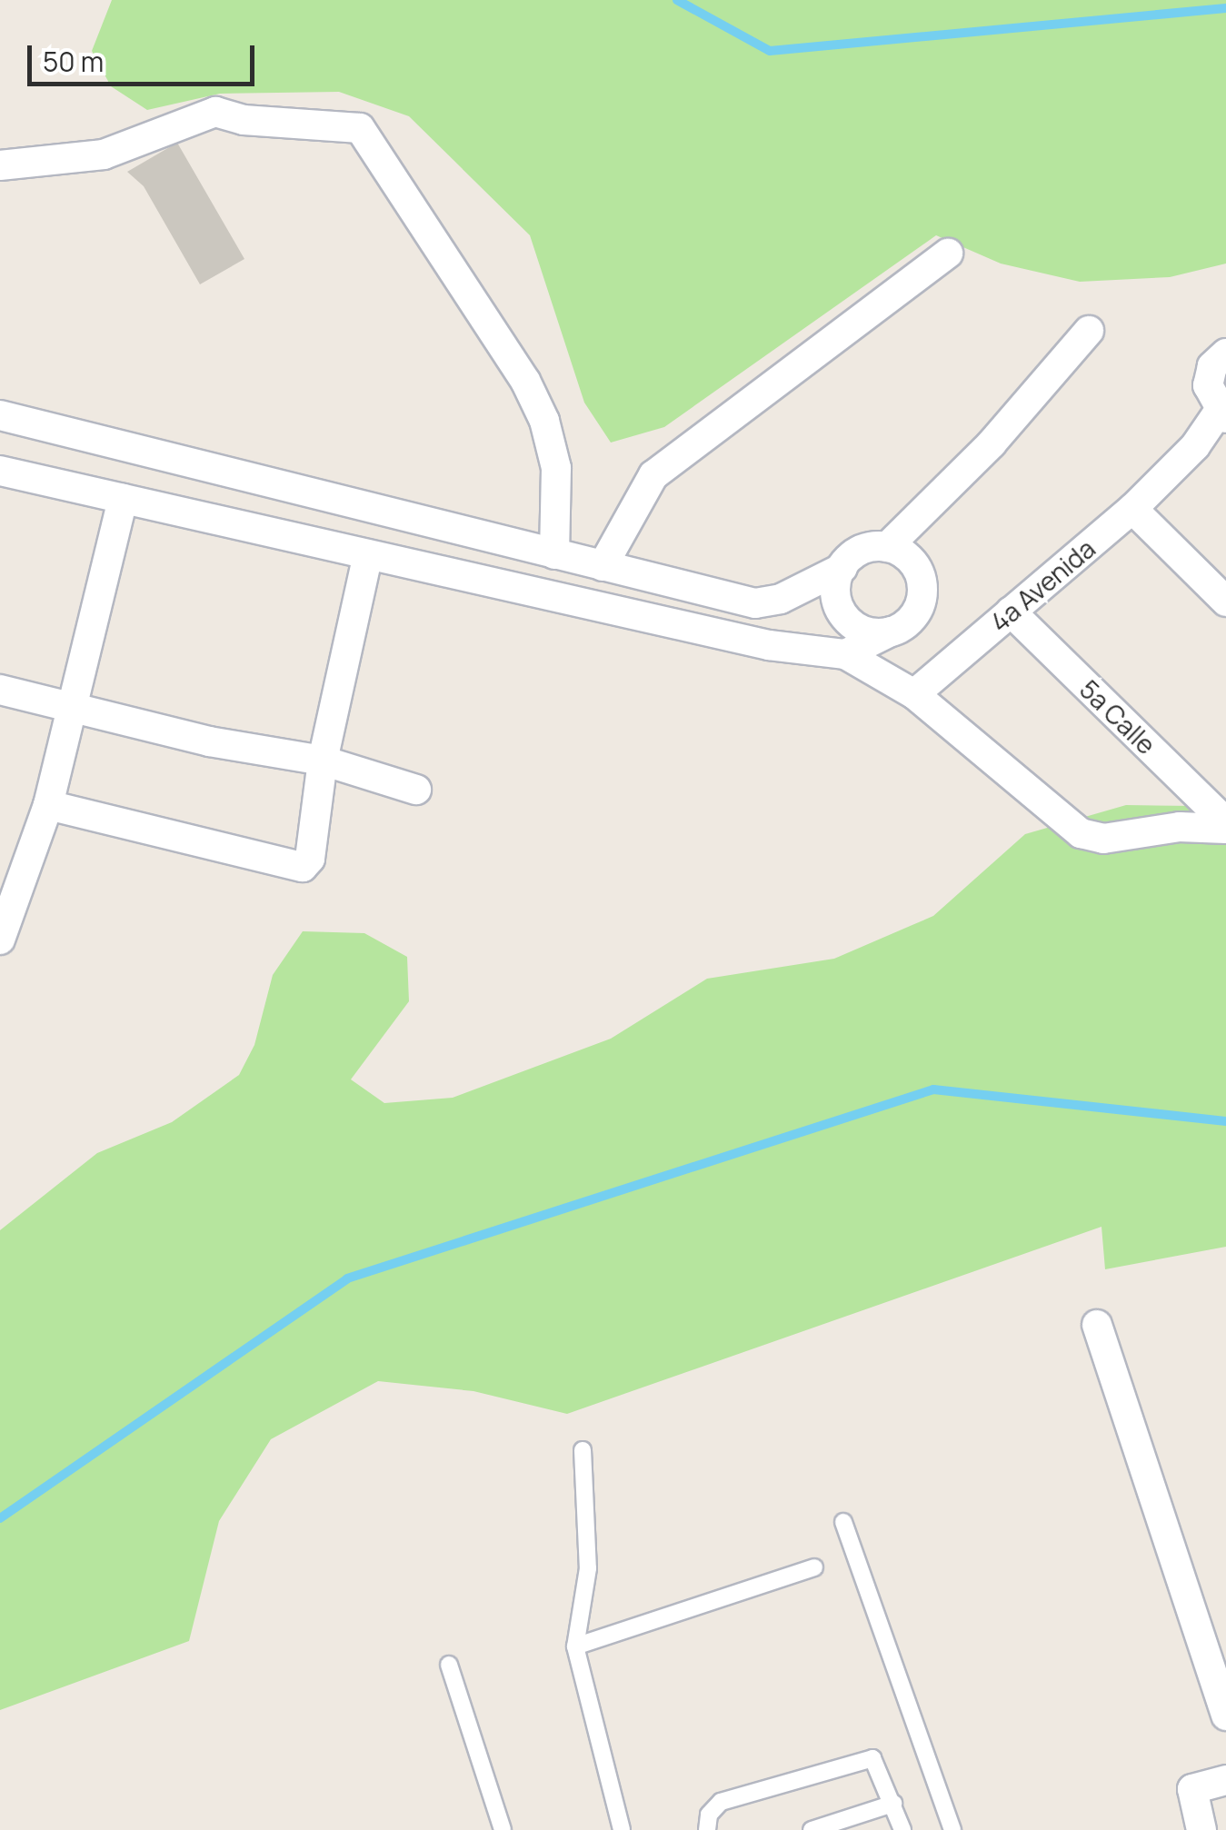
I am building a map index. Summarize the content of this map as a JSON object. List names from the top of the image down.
{
  "streets": {
    "street": ["4a Avenida", "5a Calle"]
  },
  "crossings": [
    ["4a Avenida", "5a Calle"]
  ],
  "scale_bar": "50 m"
}
